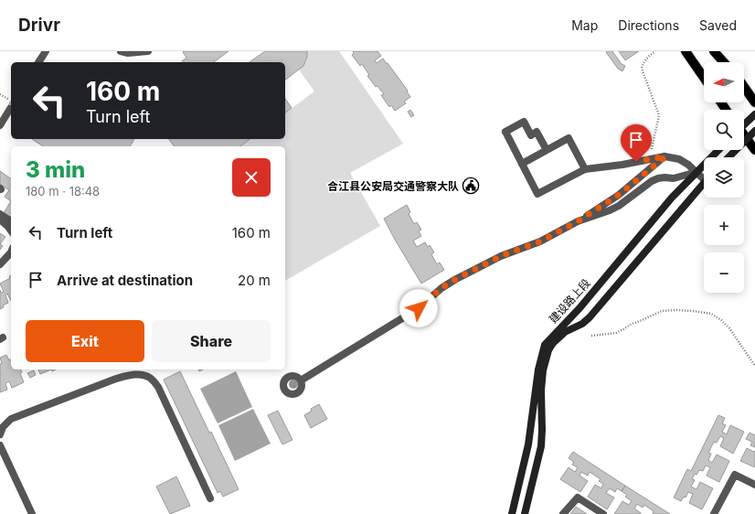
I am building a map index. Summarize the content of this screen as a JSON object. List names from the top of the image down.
{
  "streets": {
    "main road": ["建设路上段"]
  },
  "places": {
    "public building": ["合江县公安局交通警察大队"]
  },
  "north": "left",
  "page": {
    "header": "Drivr",
    "nav": ["Map", "Directions", "Saved"],
    "map_buttons": ["+", "−"],
    "turn": ["160 m", "Turn left"],
    "heading": ["3 min", "180 m · 18:48"],
    "list": [
      {
        "name": "Turn left",
        "value": "160 m"
      },
      {
        "name": "Arrive at destination",
        "value": "20 m"
      }
    ],
    "buttons": ["Exit", "Share"]
  }
}
